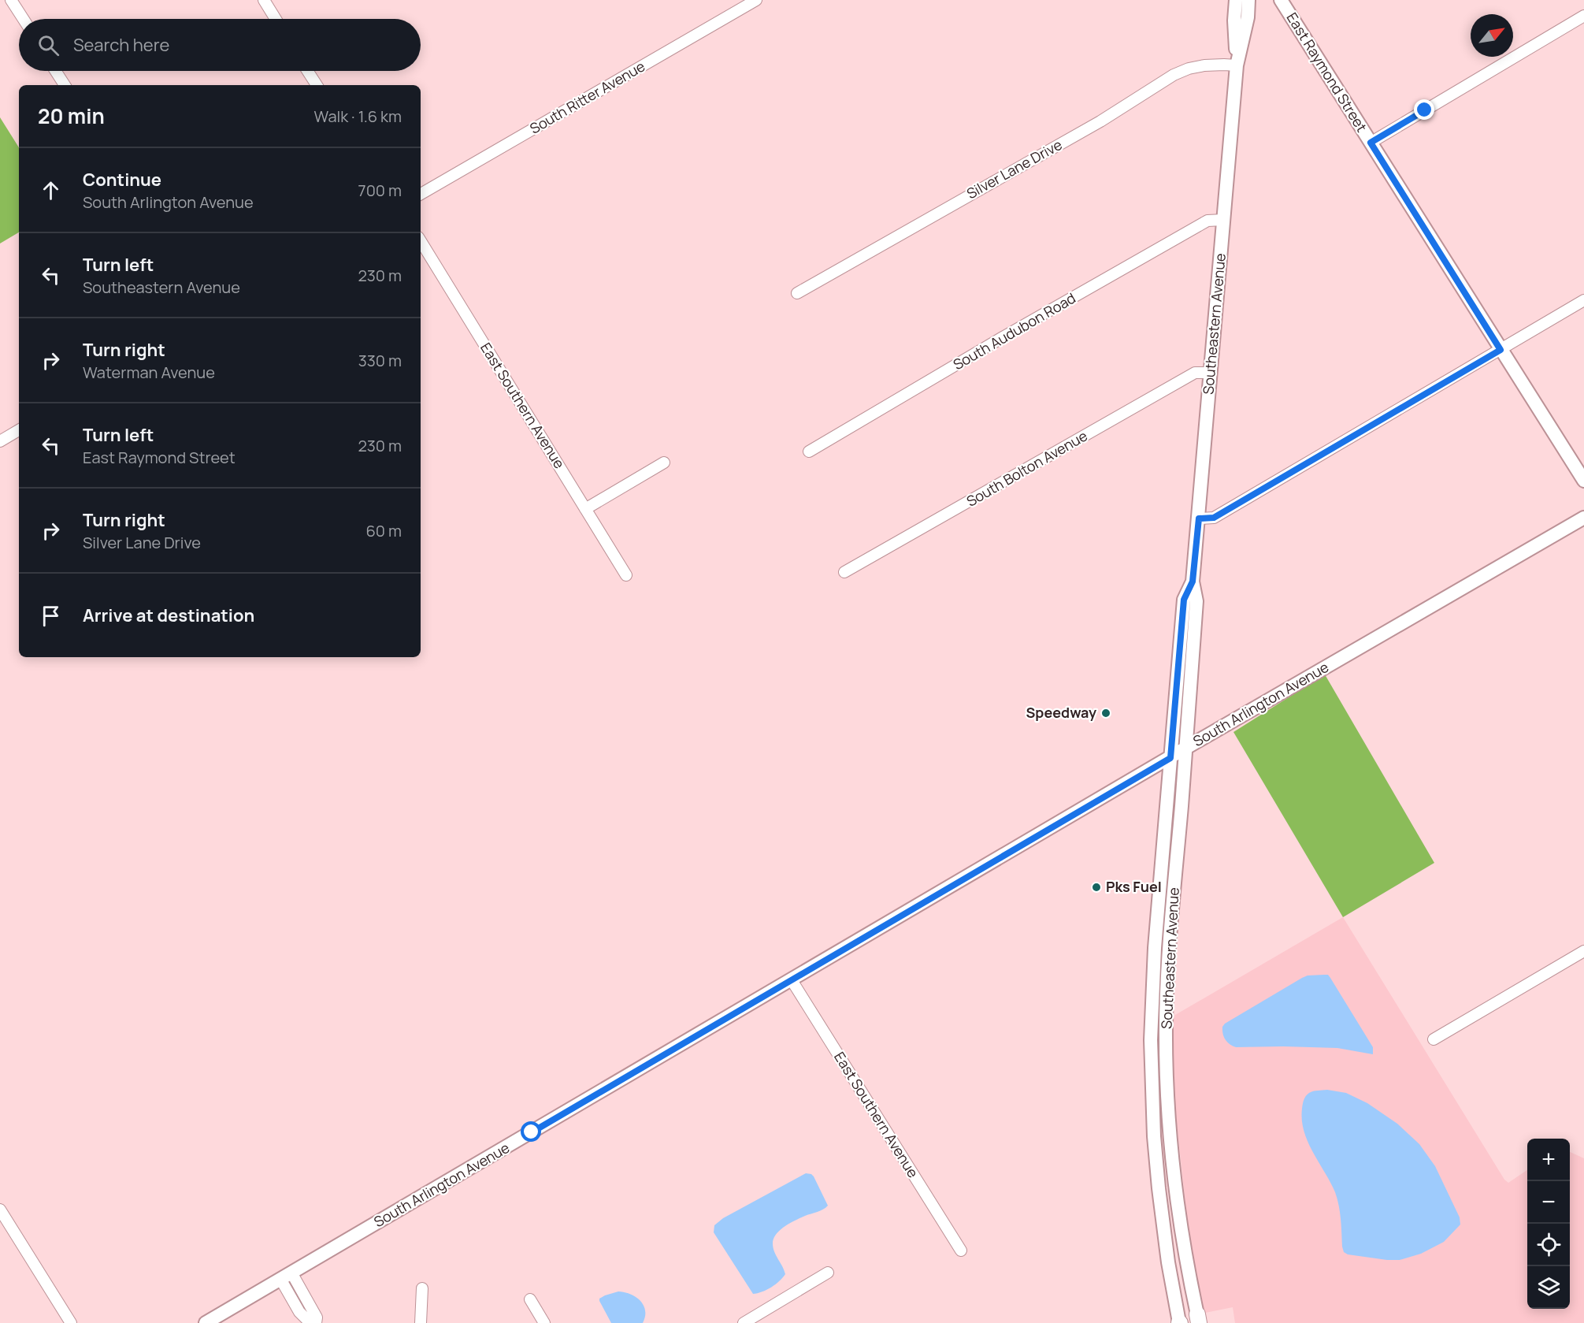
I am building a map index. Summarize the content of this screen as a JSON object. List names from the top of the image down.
{
  "streets": {
    "main road": ["East Raymond Street", "Southeastern Avenue", "South Arlington Avenue"],
    "street": [
      "South Ritter Avenue",
      "Silver Lane Drive",
      "South Audubon Road",
      "East Southern Avenue",
      "South Bolton Avenue"
    ]
  },
  "crossings": [
    ["Silver Lane Drive", "Southeastern Avenue"],
    ["Southeastern Avenue", "South Audubon Road"],
    ["Southeastern Avenue", "South Bolton Avenue"],
    ["Southeastern Avenue", "South Arlington Avenue"],
    ["East Southern Avenue", "South Arlington Avenue"]
  ],
  "places": ["Speedway", "Pks Fuel"],
  "north": "top right",
  "page": {
    "search": "Search here",
    "heading": ["20 min", "Walk · 1.6 km"],
    "list": [
      ["Continue", "South Arlington Avenue", "700 m"],
      ["Turn left", "Southeastern Avenue", "230 m"],
      ["Turn right", "Waterman Avenue", "330 m"],
      ["Turn left", "East Raymond Street", "230 m"],
      ["Turn right", "Silver Lane Drive", "60 m"],
      "Arrive at destination"
    ],
    "map_buttons": ["+", "−"]
  }
}
